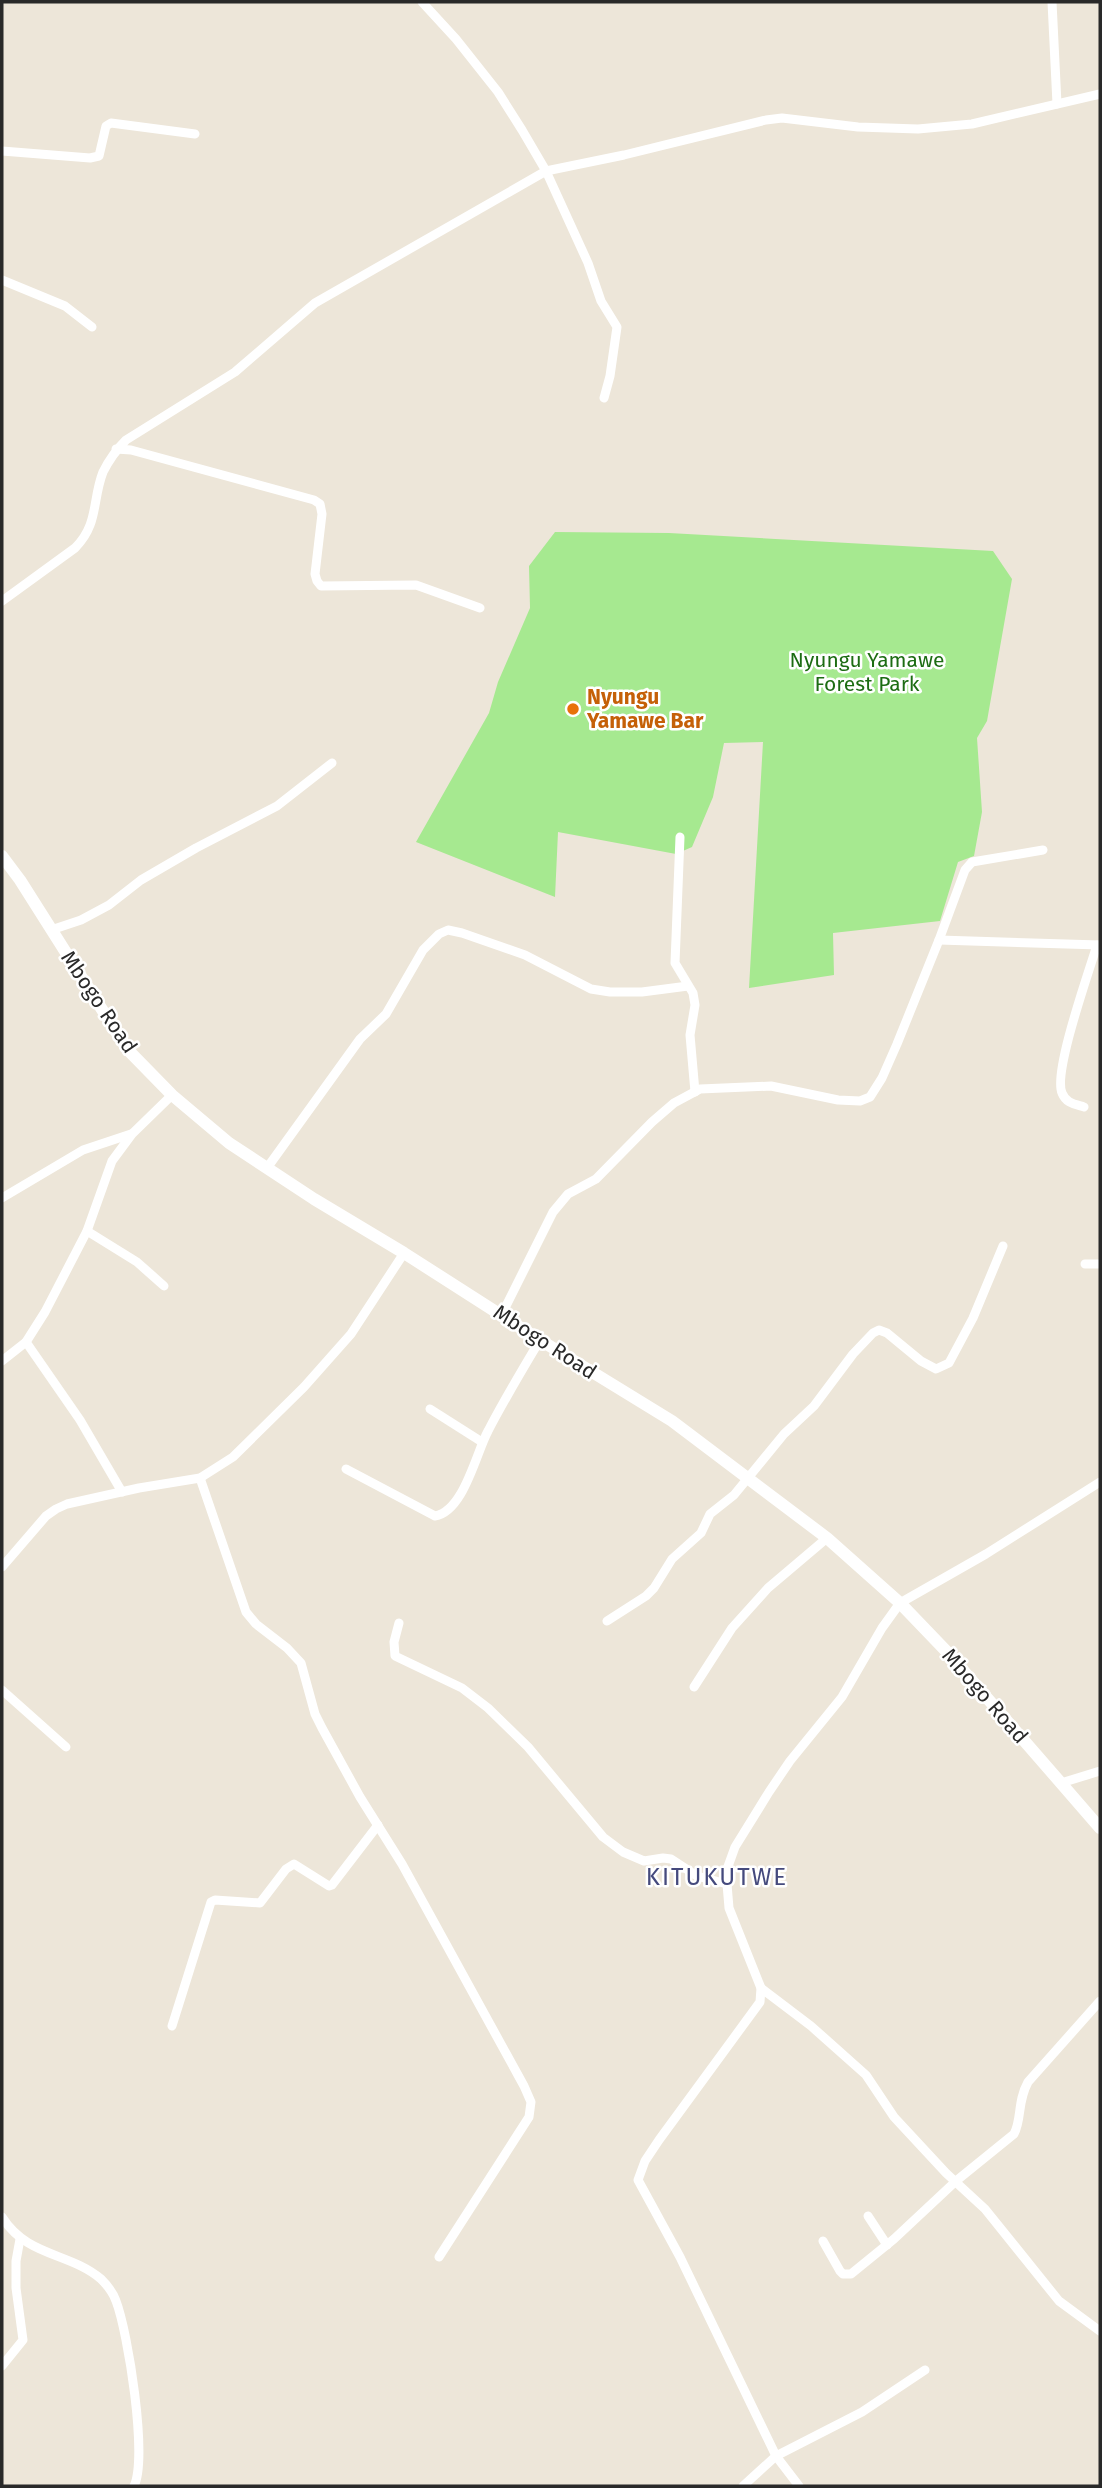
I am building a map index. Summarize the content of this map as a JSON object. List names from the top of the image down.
{
  "streets": {
    "main road": ["Mbogo Road"]
  },
  "districts": ["KITUKUTWE"],
  "parks": ["Nyungu Yamawe Forest Park"],
  "places": ["Nyungu Yamawe Bar"]
}
